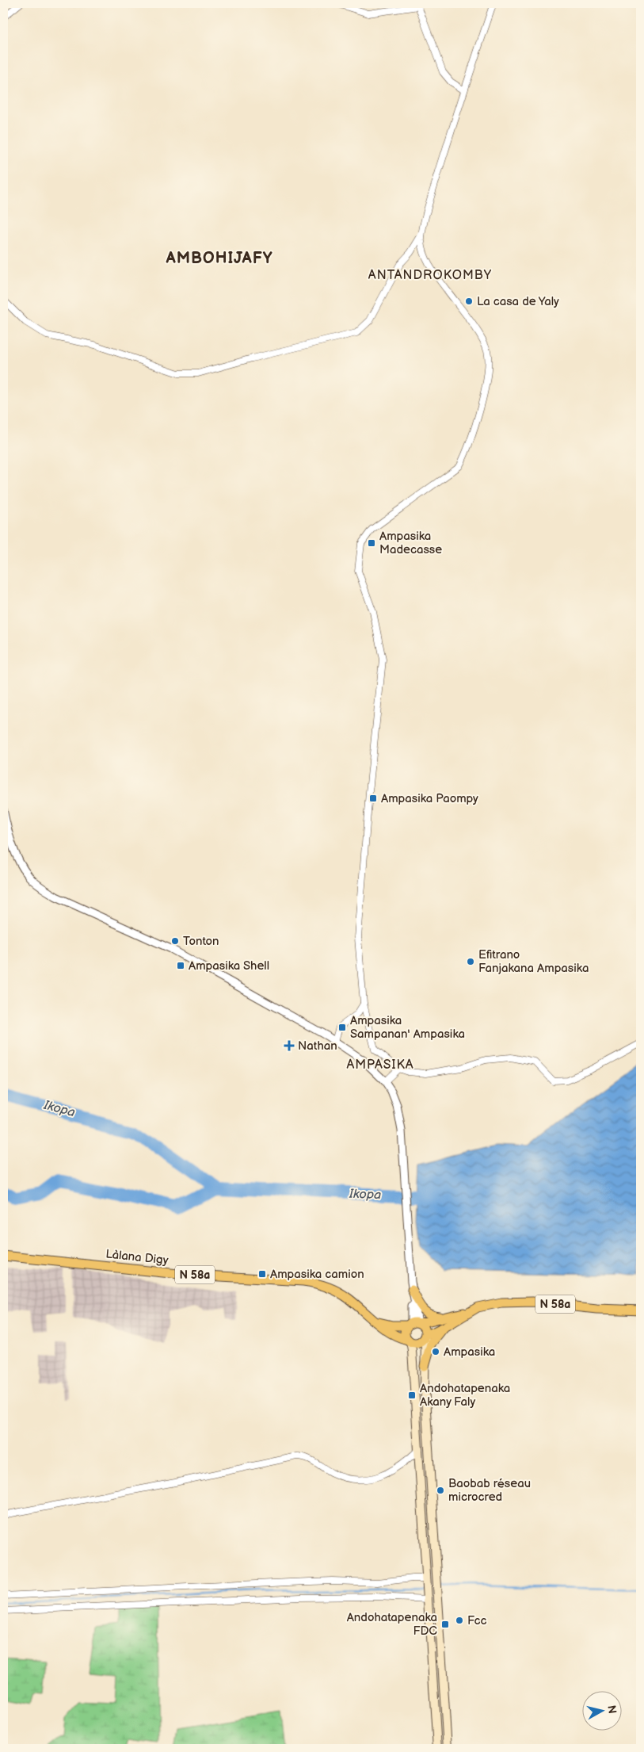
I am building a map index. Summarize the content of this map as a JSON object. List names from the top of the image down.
{
  "streets": {
    "main road": ["Làlana Digy", "N 58a"]
  },
  "crossings": [
    ["Làlana Digy", "N 58a"]
  ],
  "districts": ["AMBOHIJAFY", "ANTANDROKOMBY", "AMPASIKA"],
  "water": ["Ikopa"],
  "places": {
    "other": [
      "La casa de Yaly",
      "Tonton",
      "Efitrano Fanjakana Ampasika",
      "Ampasika",
      "Baobab réseau microcred",
      "Fcc"
    ],
    "transit": [
      "Ampasika Madecasse",
      "Ampasika Paompy",
      "Ampasika Shell",
      "Ampasika Sampanan' Ampasika",
      "Ampasika camion",
      "Andohatapenaka Akany Faly",
      "Andohatapenaka FDC"
    ],
    "health": ["Nathan"]
  },
  "north": "right"
}
